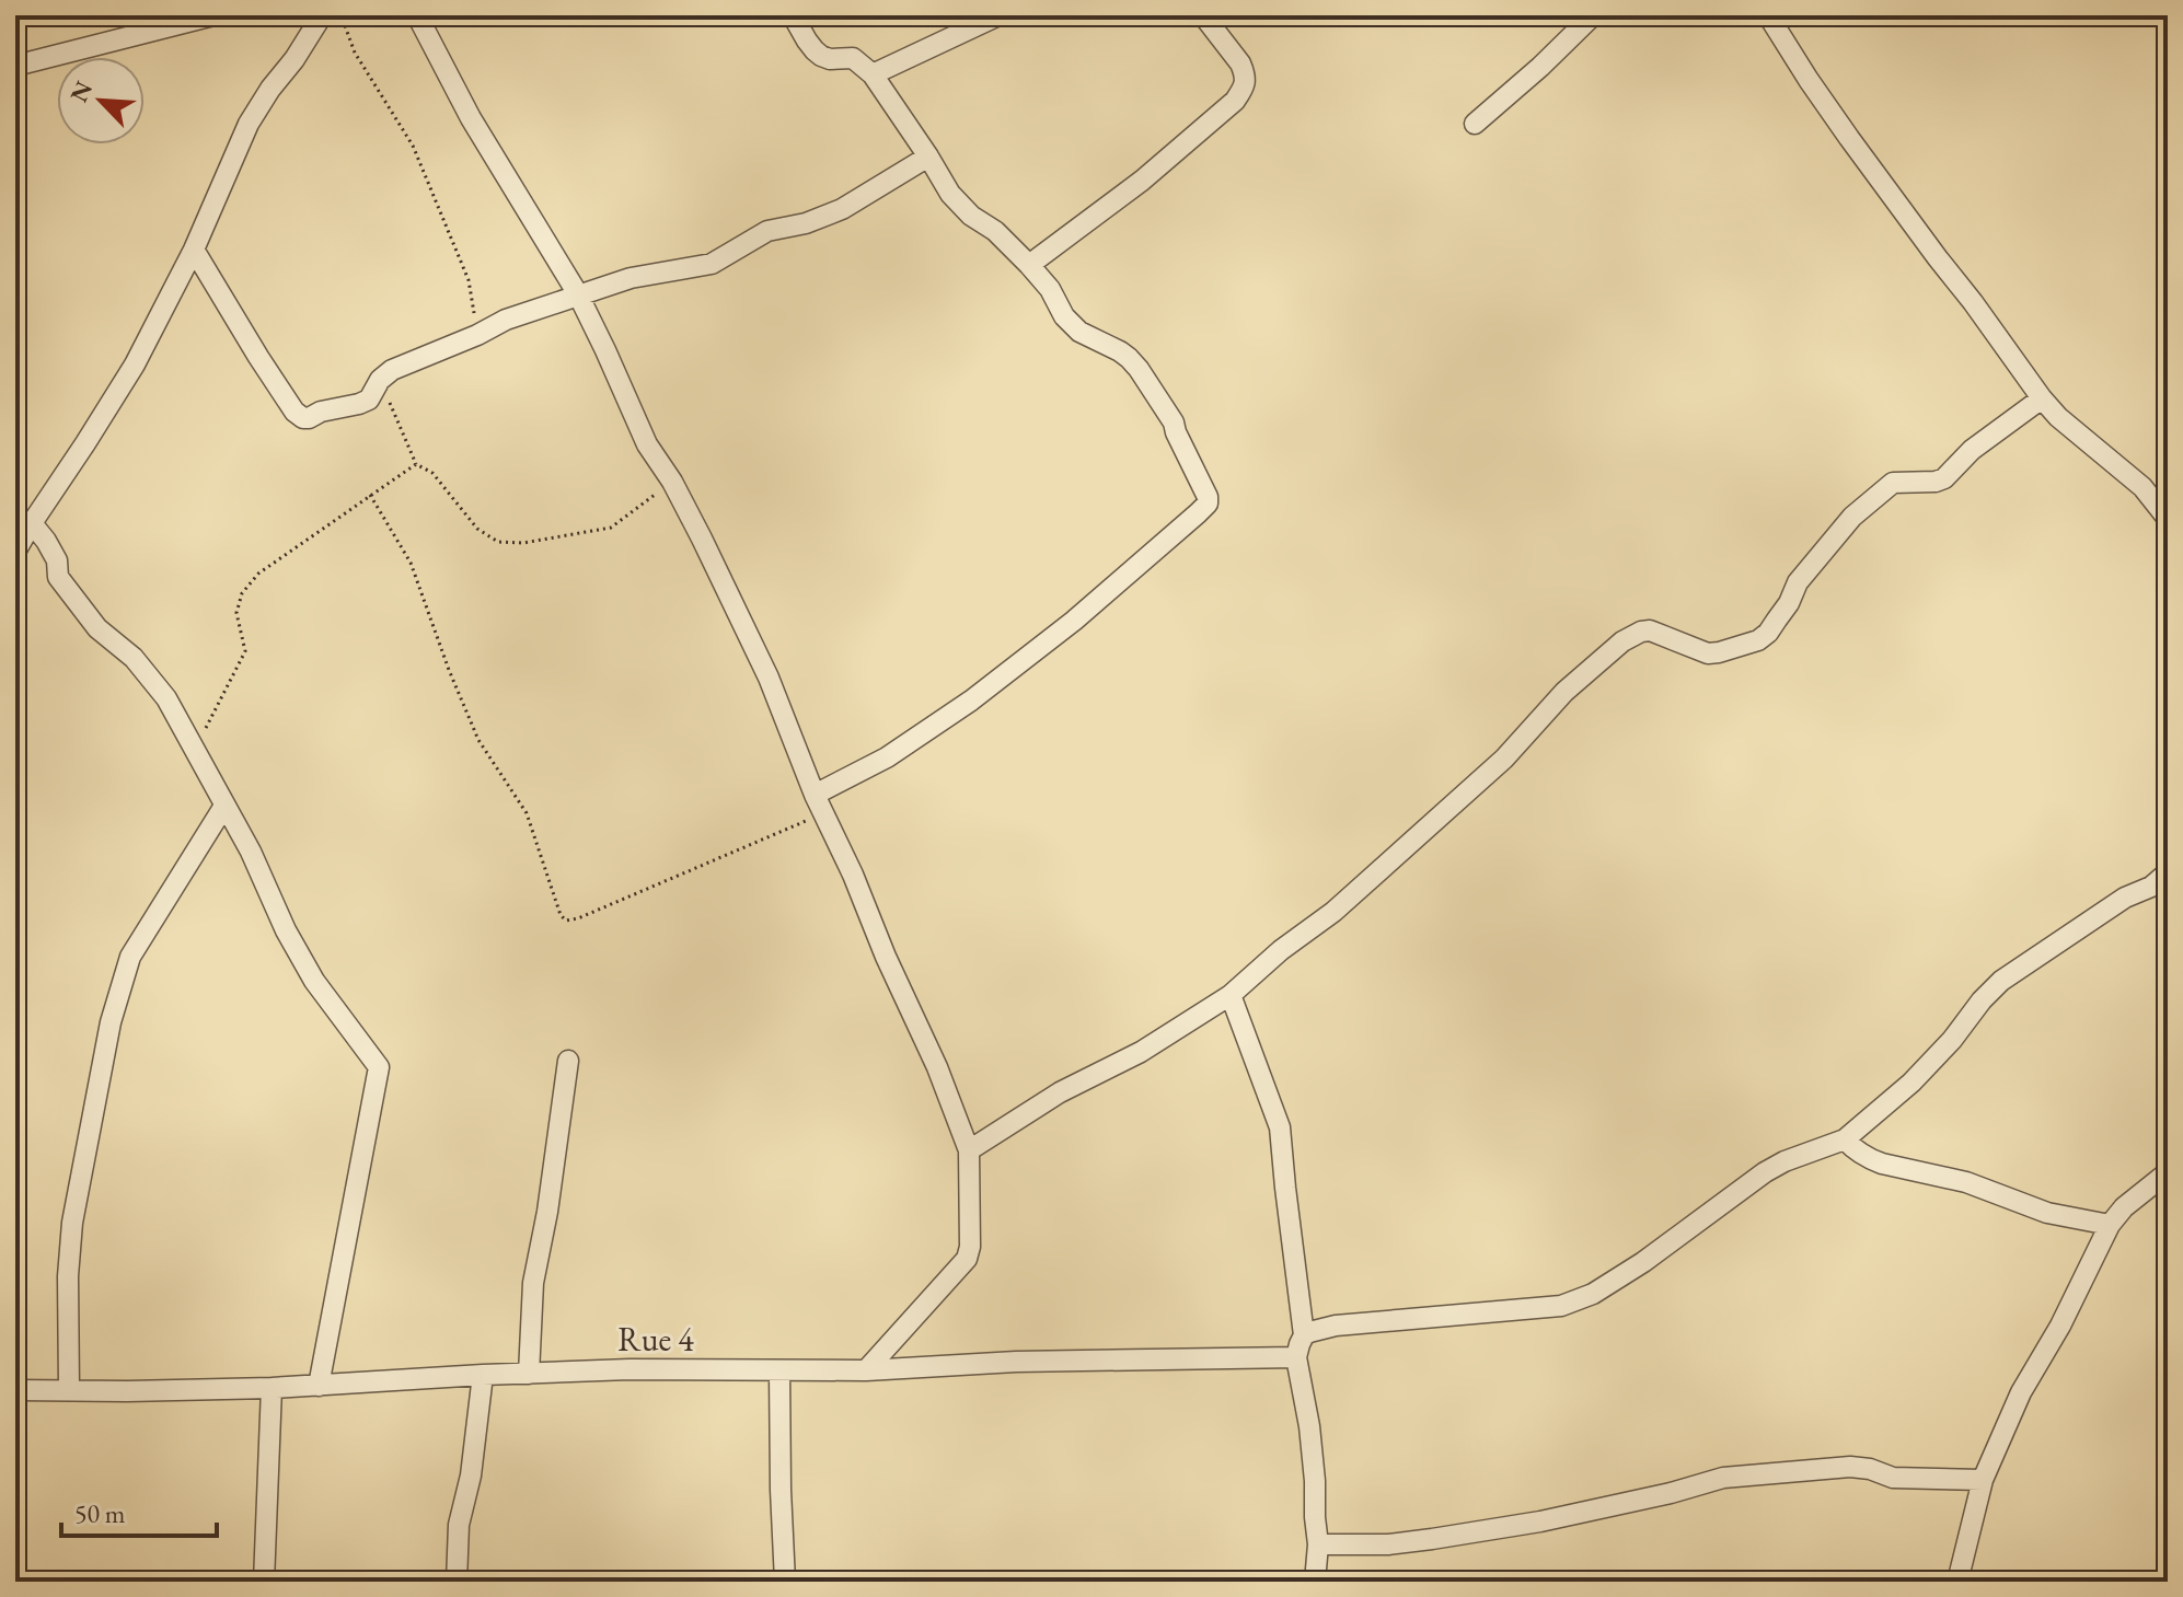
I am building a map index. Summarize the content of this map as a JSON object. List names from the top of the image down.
{
  "streets": {
    "street": ["Rue 4"]
  },
  "scale_bar": "50 m",
  "north": "top left"
}
